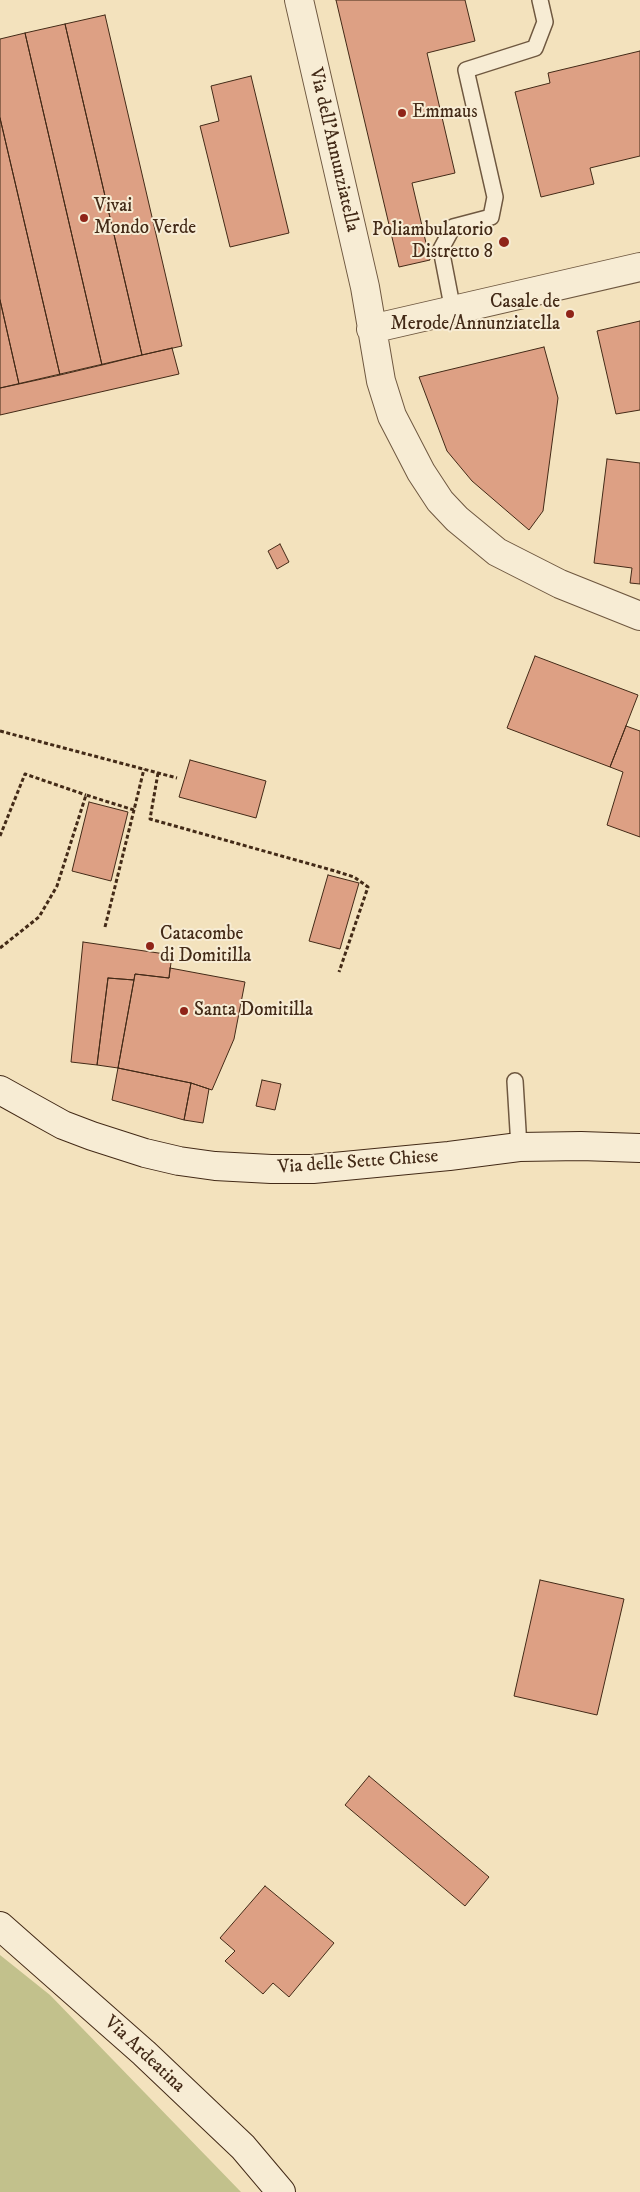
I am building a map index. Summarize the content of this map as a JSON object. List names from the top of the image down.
{
  "streets": {
    "street": ["Via dell'Annunziatella", "Via delle Sette Chiese", "Via Ardeatina"]
  },
  "places": [
    "Emmaus",
    "Vivai Mondo Verde",
    "Poliambulatorio Distretto 8",
    "Casale de Merode/Annunziatella",
    "Catacombe di Domitilla",
    "Santa Domitilla"
  ]
}
